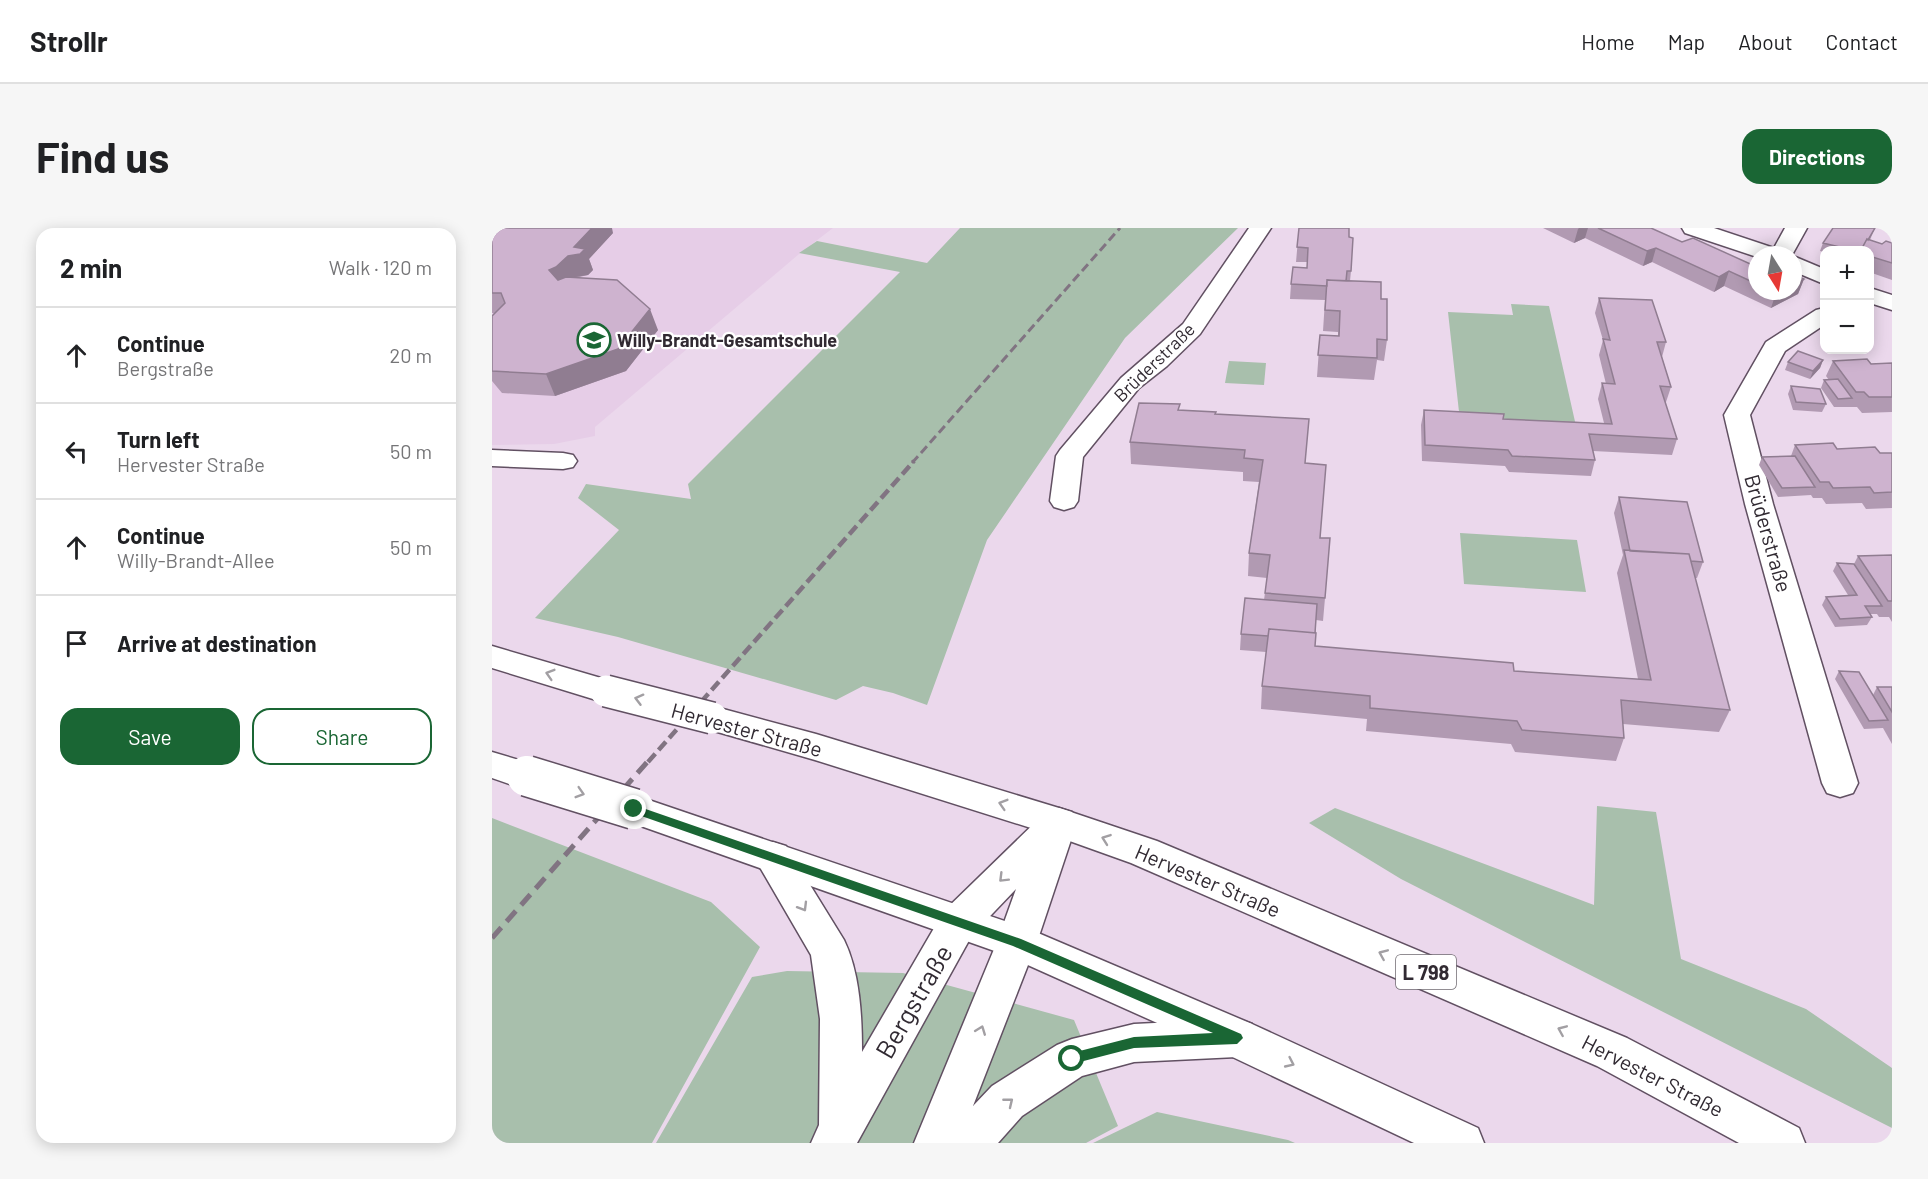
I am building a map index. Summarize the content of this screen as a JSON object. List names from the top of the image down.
{
  "streets": {
    "street": [
      "Brüderstraße",
      "Hervester Straße",
      "L 798",
      "Bergstraße"
    ]
  },
  "crossings": [
    ["Hervester Straße", "Bergstraße"]
  ],
  "places": {
    "school or university": ["Willy-Brandt-Gesamtschule"]
  },
  "north": "bottom",
  "page": {
    "header": "Strollr",
    "nav": [
      "Home",
      "Map",
      "About",
      "Contact"
    ],
    "buttons": [
      "Directions",
      ["Save", "Share"]
    ],
    "title": "Find us",
    "heading": ["2 min", "Walk · 120 m"],
    "map_buttons": ["+", "−"],
    "list": [
      ["Continue", "Bergstraße", "20 m"],
      ["Turn left", "Hervester Straße", "50 m"],
      ["Continue", "Willy-Brandt-Allee", "50 m"],
      "Arrive at destination"
    ]
  }
}
